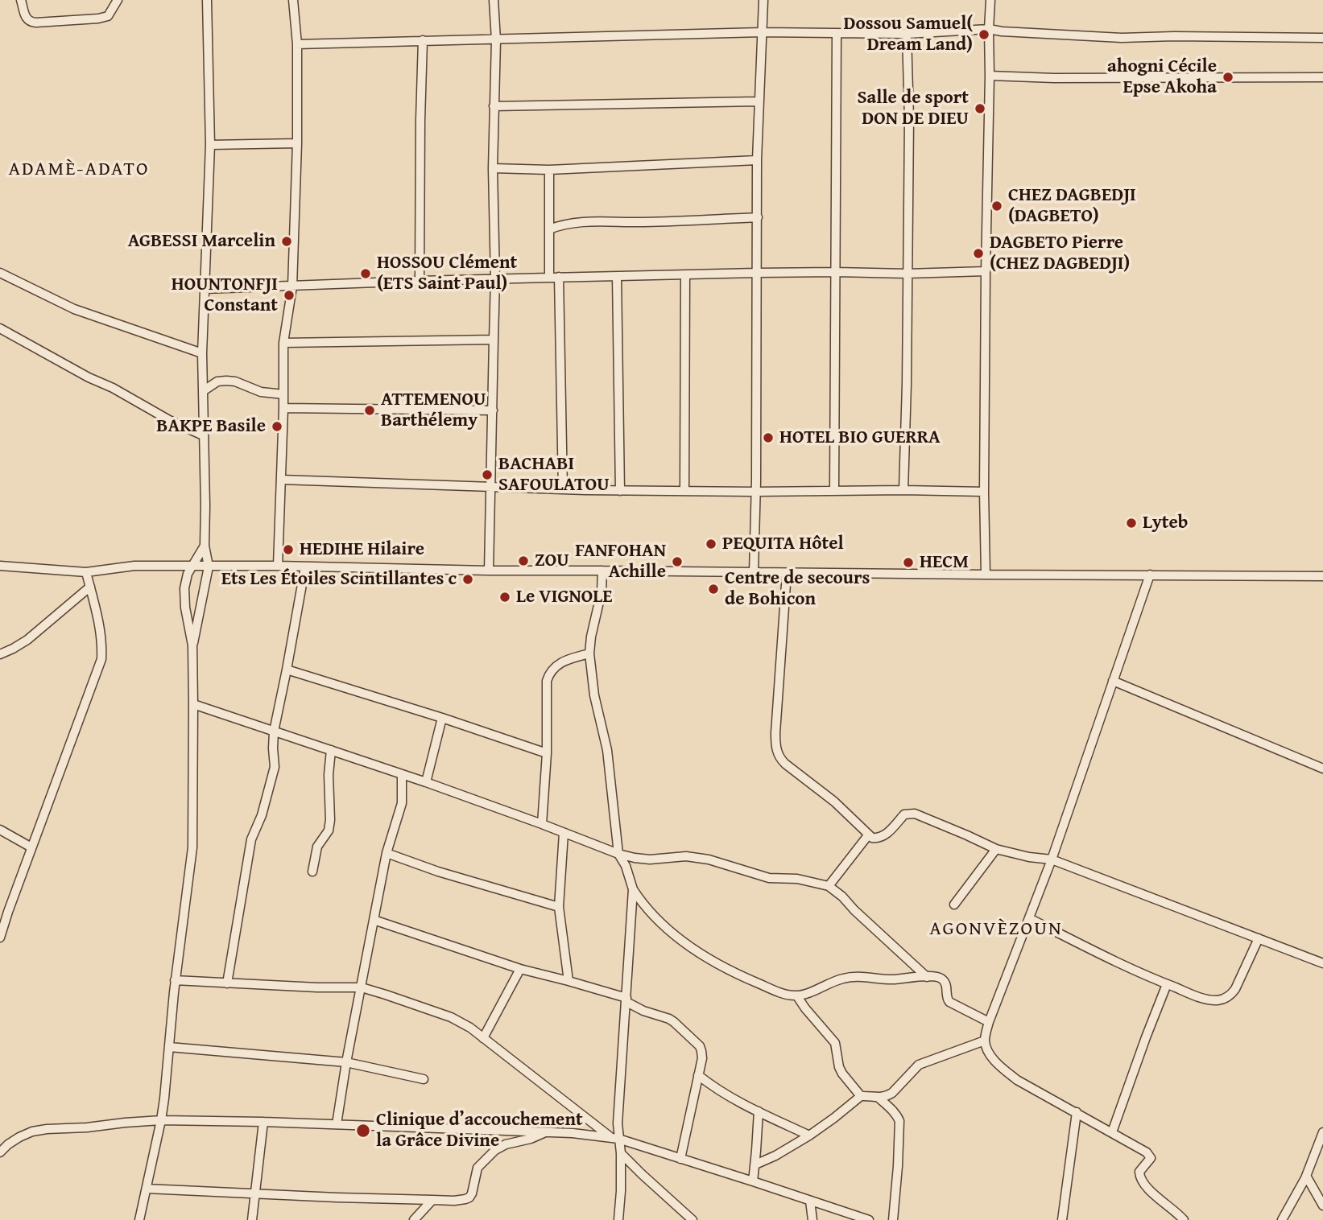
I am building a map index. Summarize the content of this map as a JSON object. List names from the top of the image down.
{
  "districts": ["ADAMÈ-ADATO", "AGONVÈZOUN"],
  "places": [
    "Dossou Samuel( Dream Land)",
    "ahogni Cécile Epse Akoha",
    "Salle de sport DON DE DIEU",
    "CHEZ DAGBEDJI (DAGBETO)",
    "AGBESSI Marcelin",
    "DAGBETO Pierre (CHEZ DAGBEDJI)",
    "HOSSOU Clément (ETS Saint Paul)",
    "HOUNTONFJI Constant",
    "ATTEMENOU Barthélemy",
    "BAKPE Basile",
    "HOTEL BIO GUERRA",
    "BACHABI SAFOULATOU",
    "Lyteb",
    "PEQUITA Hôtel",
    "HEDIHE Hilaire",
    "ZOU",
    "FANFOHAN Achille",
    "HECM",
    "Ets Les Étoiles Scintillantes c",
    "Centre de secours de Bohicon",
    "Le VIGNOLE",
    "Clinique d’accouchement la Grâce Divine"
  ]
}
